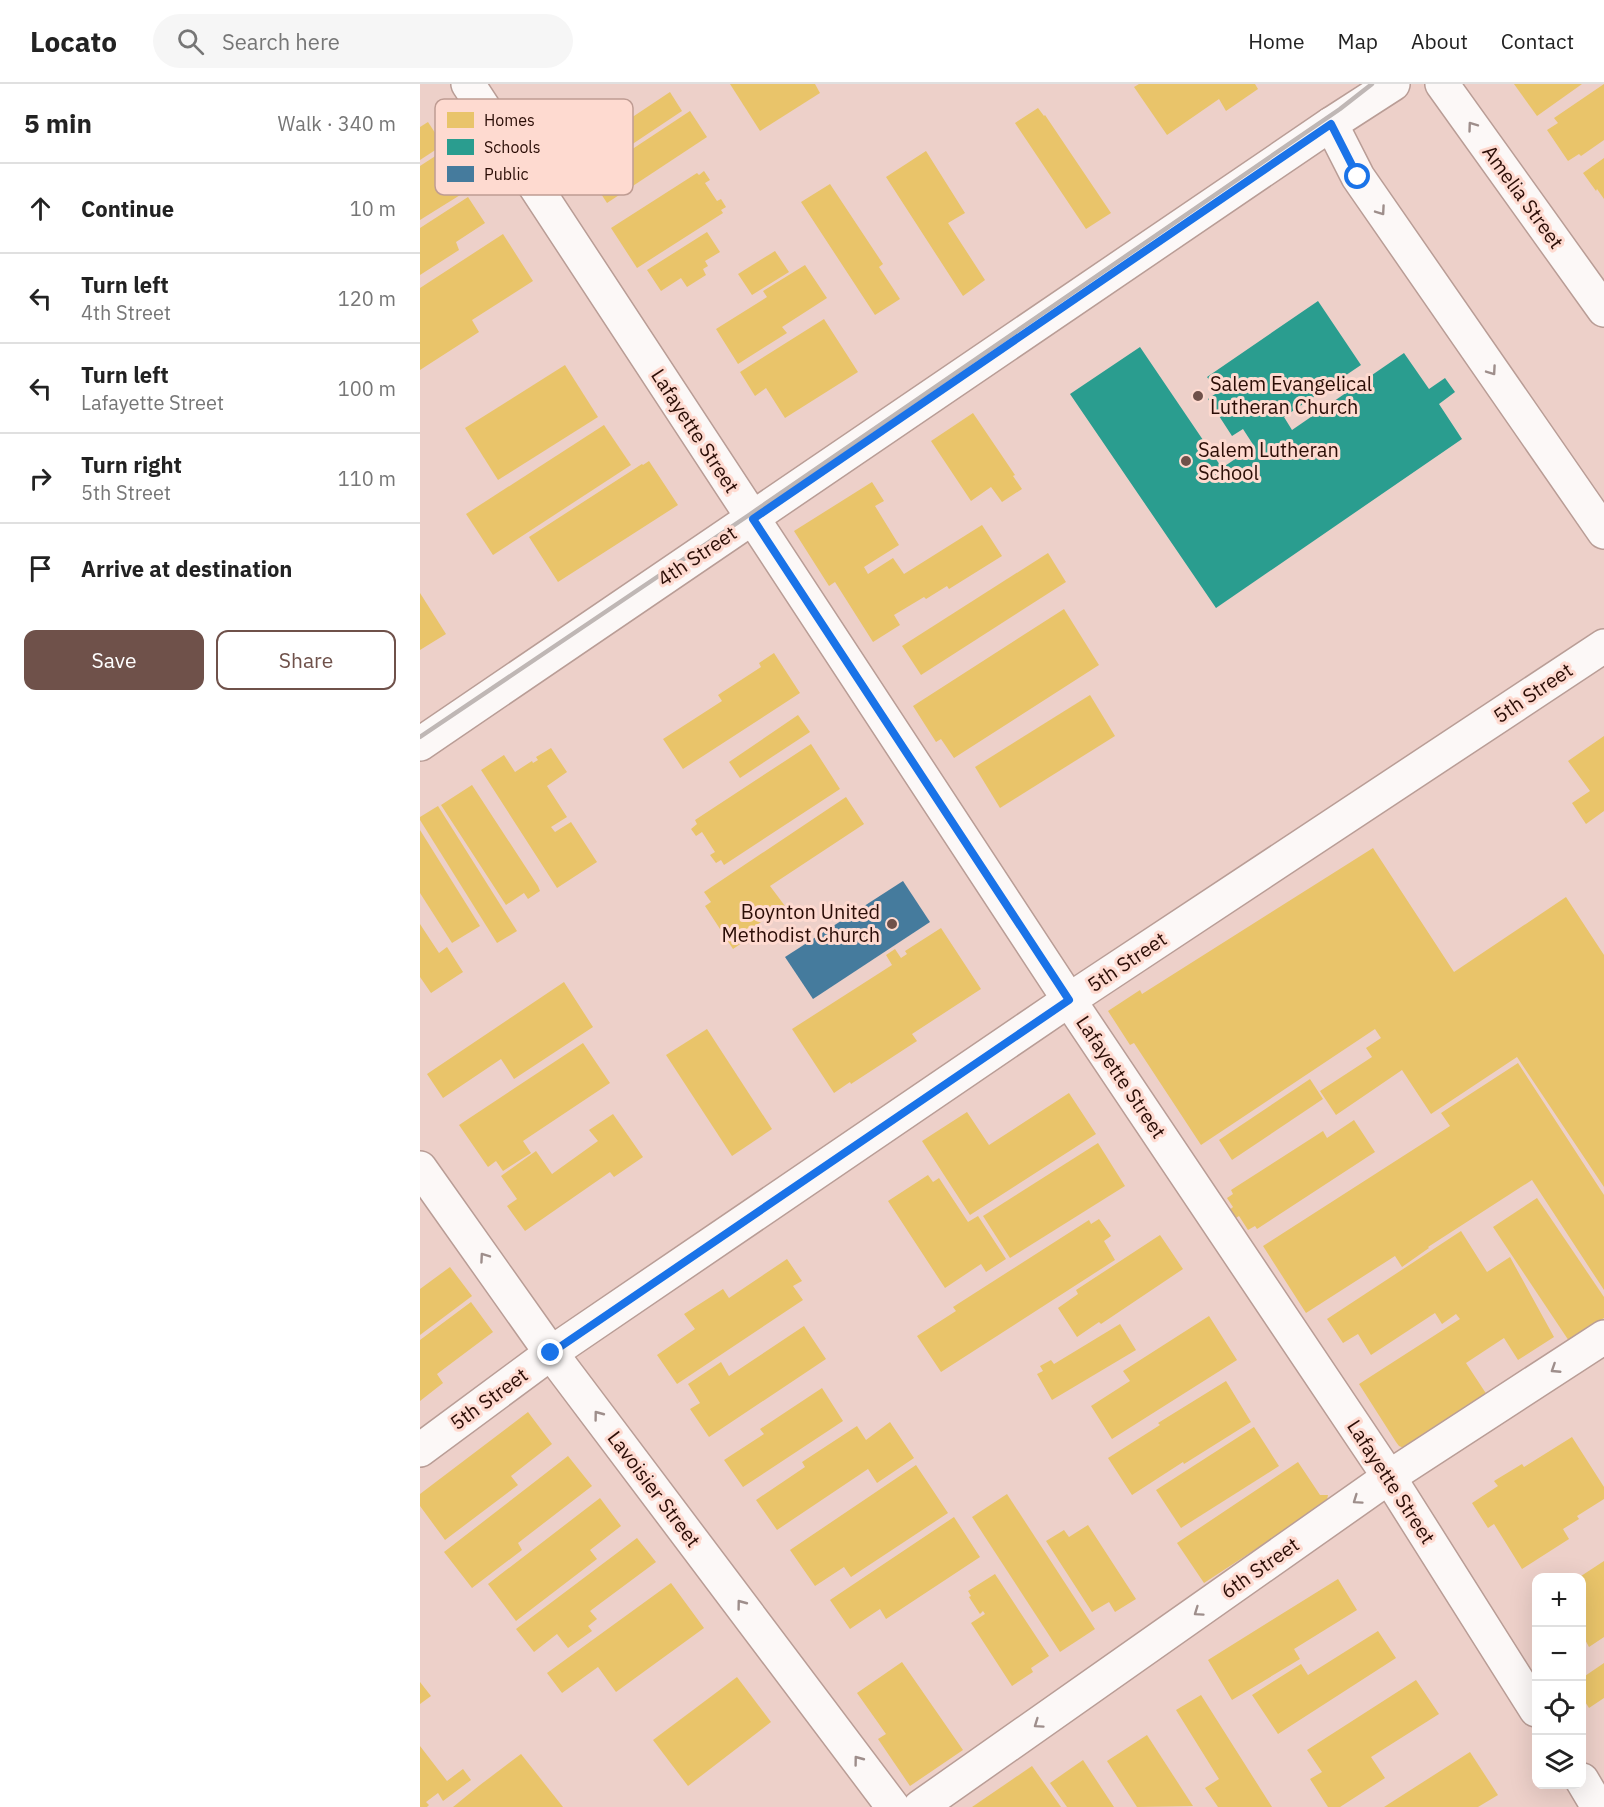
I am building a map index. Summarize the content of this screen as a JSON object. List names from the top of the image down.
{
  "streets": {
    "street": [
      "Amelia Street",
      "Lafayette Street",
      "4th Street",
      "5th Street",
      "Lavoisier Street",
      "6th Street"
    ]
  },
  "crossings": [
    ["Lafayette Street", "4th Street"],
    ["Lafayette Street", "5th Street"],
    ["Lafayette Street", "6th Street"],
    ["5th Street", "Lavoisier Street"]
  ],
  "one_way": ["Lavoisier Street", "6th Street"],
  "places": ["Salem Evangelical Lutheran Church", "Salem Lutheran School", "Boynton United Methodist Church"],
  "legend": ["Homes", "Schools", "Public"],
  "page": {
    "header": "Locato",
    "search": "Search here",
    "nav": [
      "Home",
      "Map",
      "About",
      "Contact"
    ],
    "heading": ["5 min", "Walk · 340 m"],
    "list": [
      ["Continue", "10 m"],
      ["Turn left", "4th Street", "120 m"],
      ["Turn left", "Lafayette Street", "100 m"],
      ["Turn right", "5th Street", "110 m"],
      "Arrive at destination"
    ],
    "buttons": ["Save", "Share"],
    "map_buttons": ["+", "−"]
  }
}
